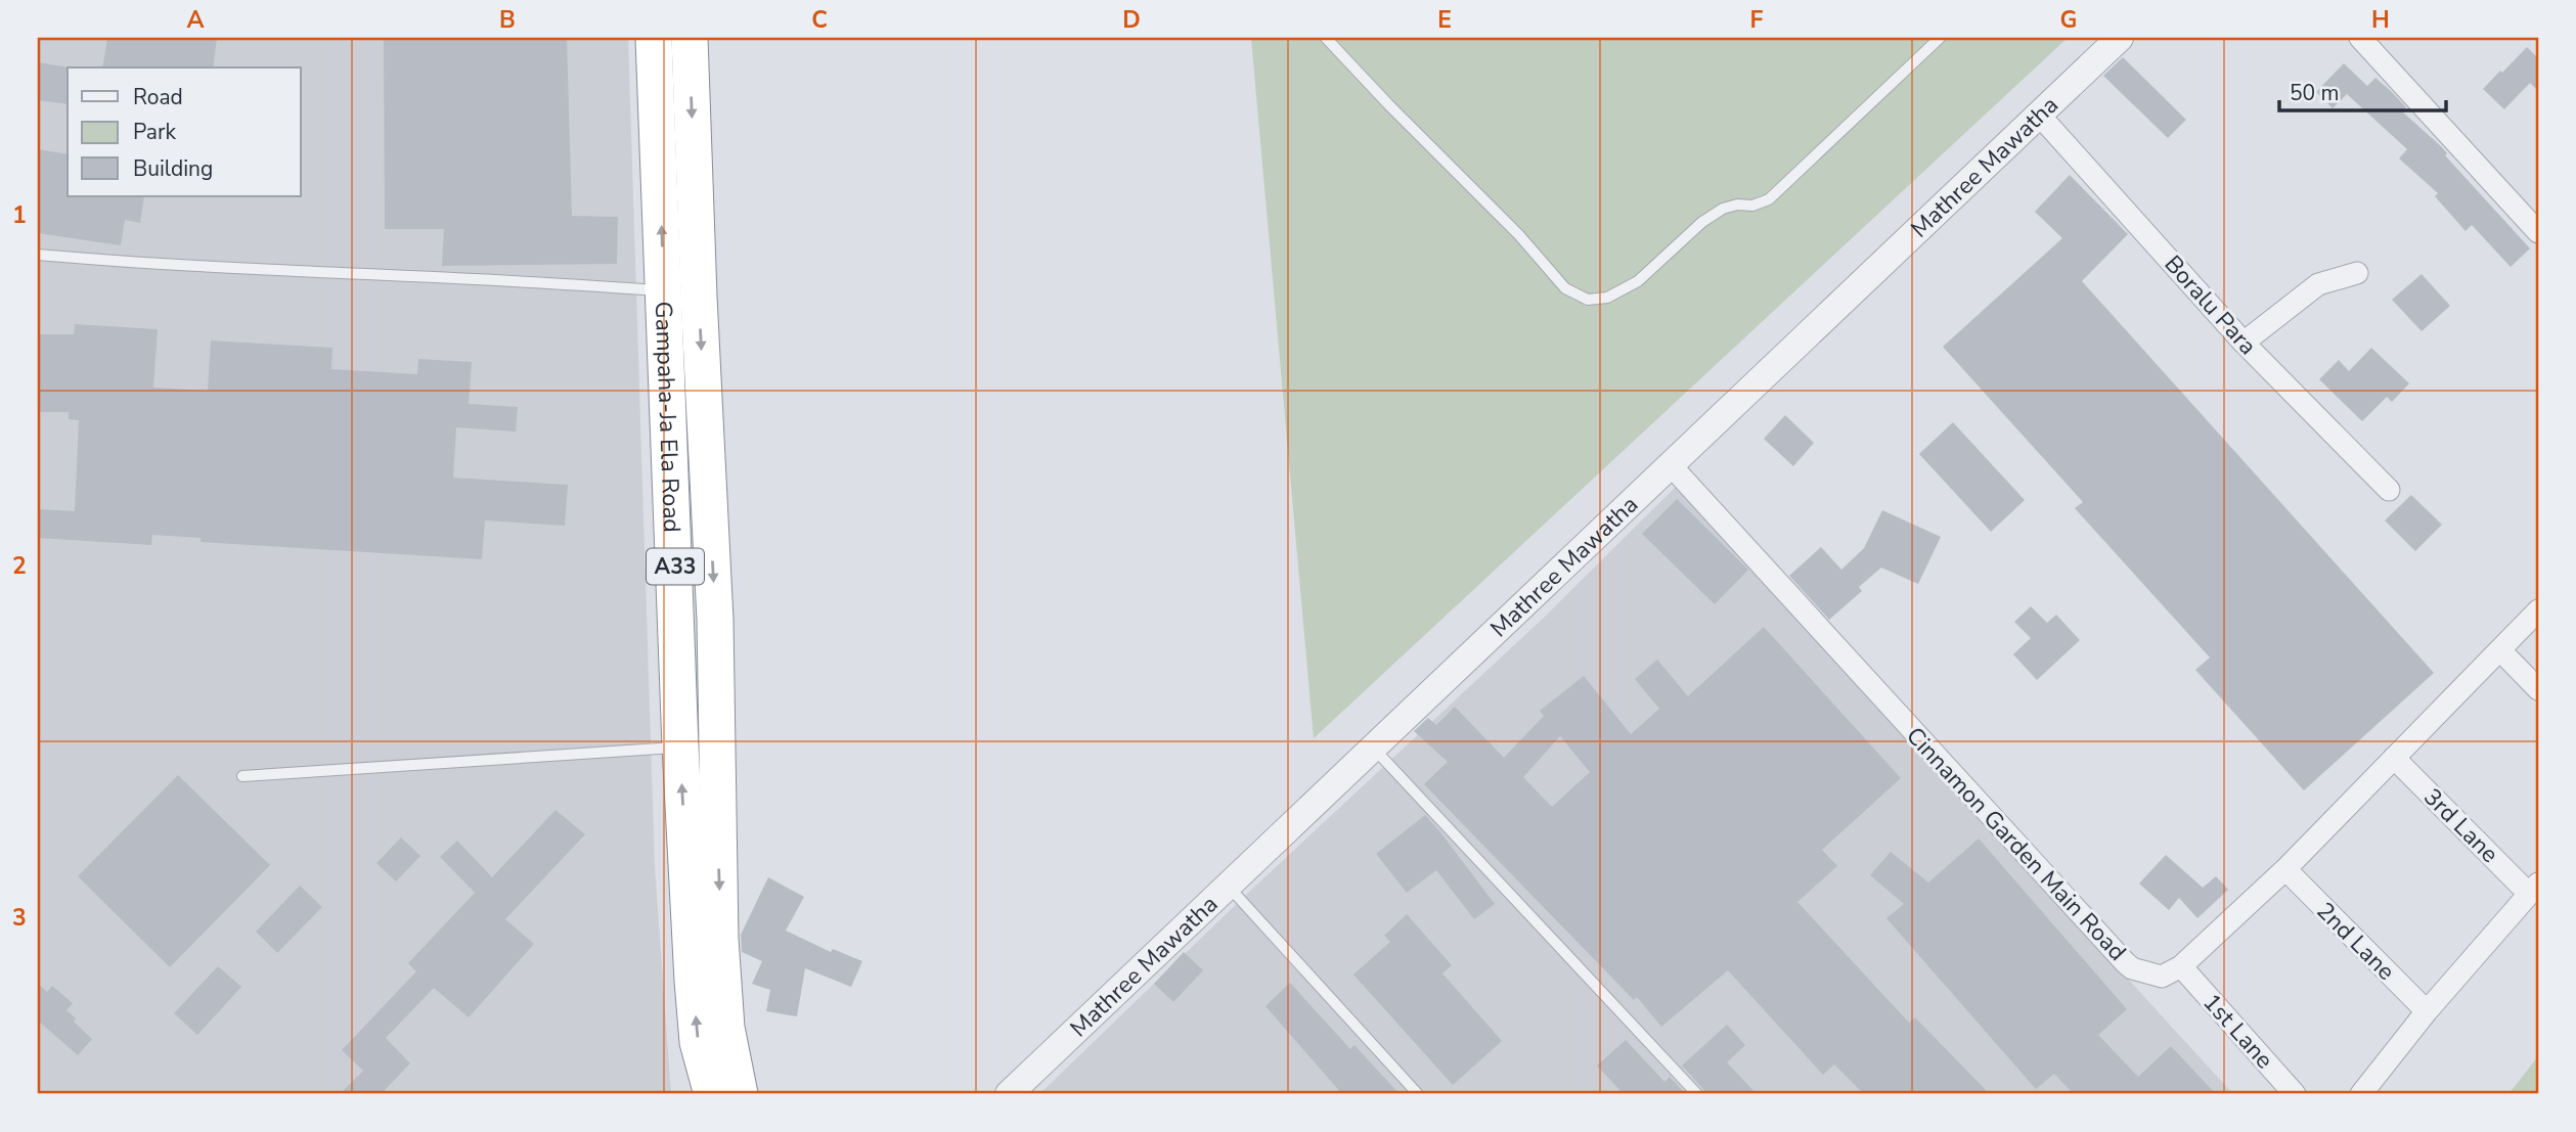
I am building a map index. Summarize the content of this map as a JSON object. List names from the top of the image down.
{
  "streets": {
    "highway": ["Gampaha-Ja Ela Road", "A33"],
    "street": [
      "Mathree Mawatha",
      "Boralu Para",
      "3rd Lane",
      "Cinnamon Garden Main Road",
      "2nd Lane",
      "1st Lane"
    ]
  },
  "crossings": [
    ["Mathree Mawatha", "Boralu Para"],
    ["Mathree Mawatha", "Cinnamon Garden Main Road"],
    ["Cinnamon Garden Main Road", "1st Lane"]
  ],
  "legend": ["Road", "Park", "Building"],
  "scale_bar": "50 m",
  "grid": {
    "columns": [
      "A",
      "B",
      "C",
      "D",
      "E",
      "F",
      "G",
      "H"
    ],
    "rows": ["1", "2", "3"]
  }
}
